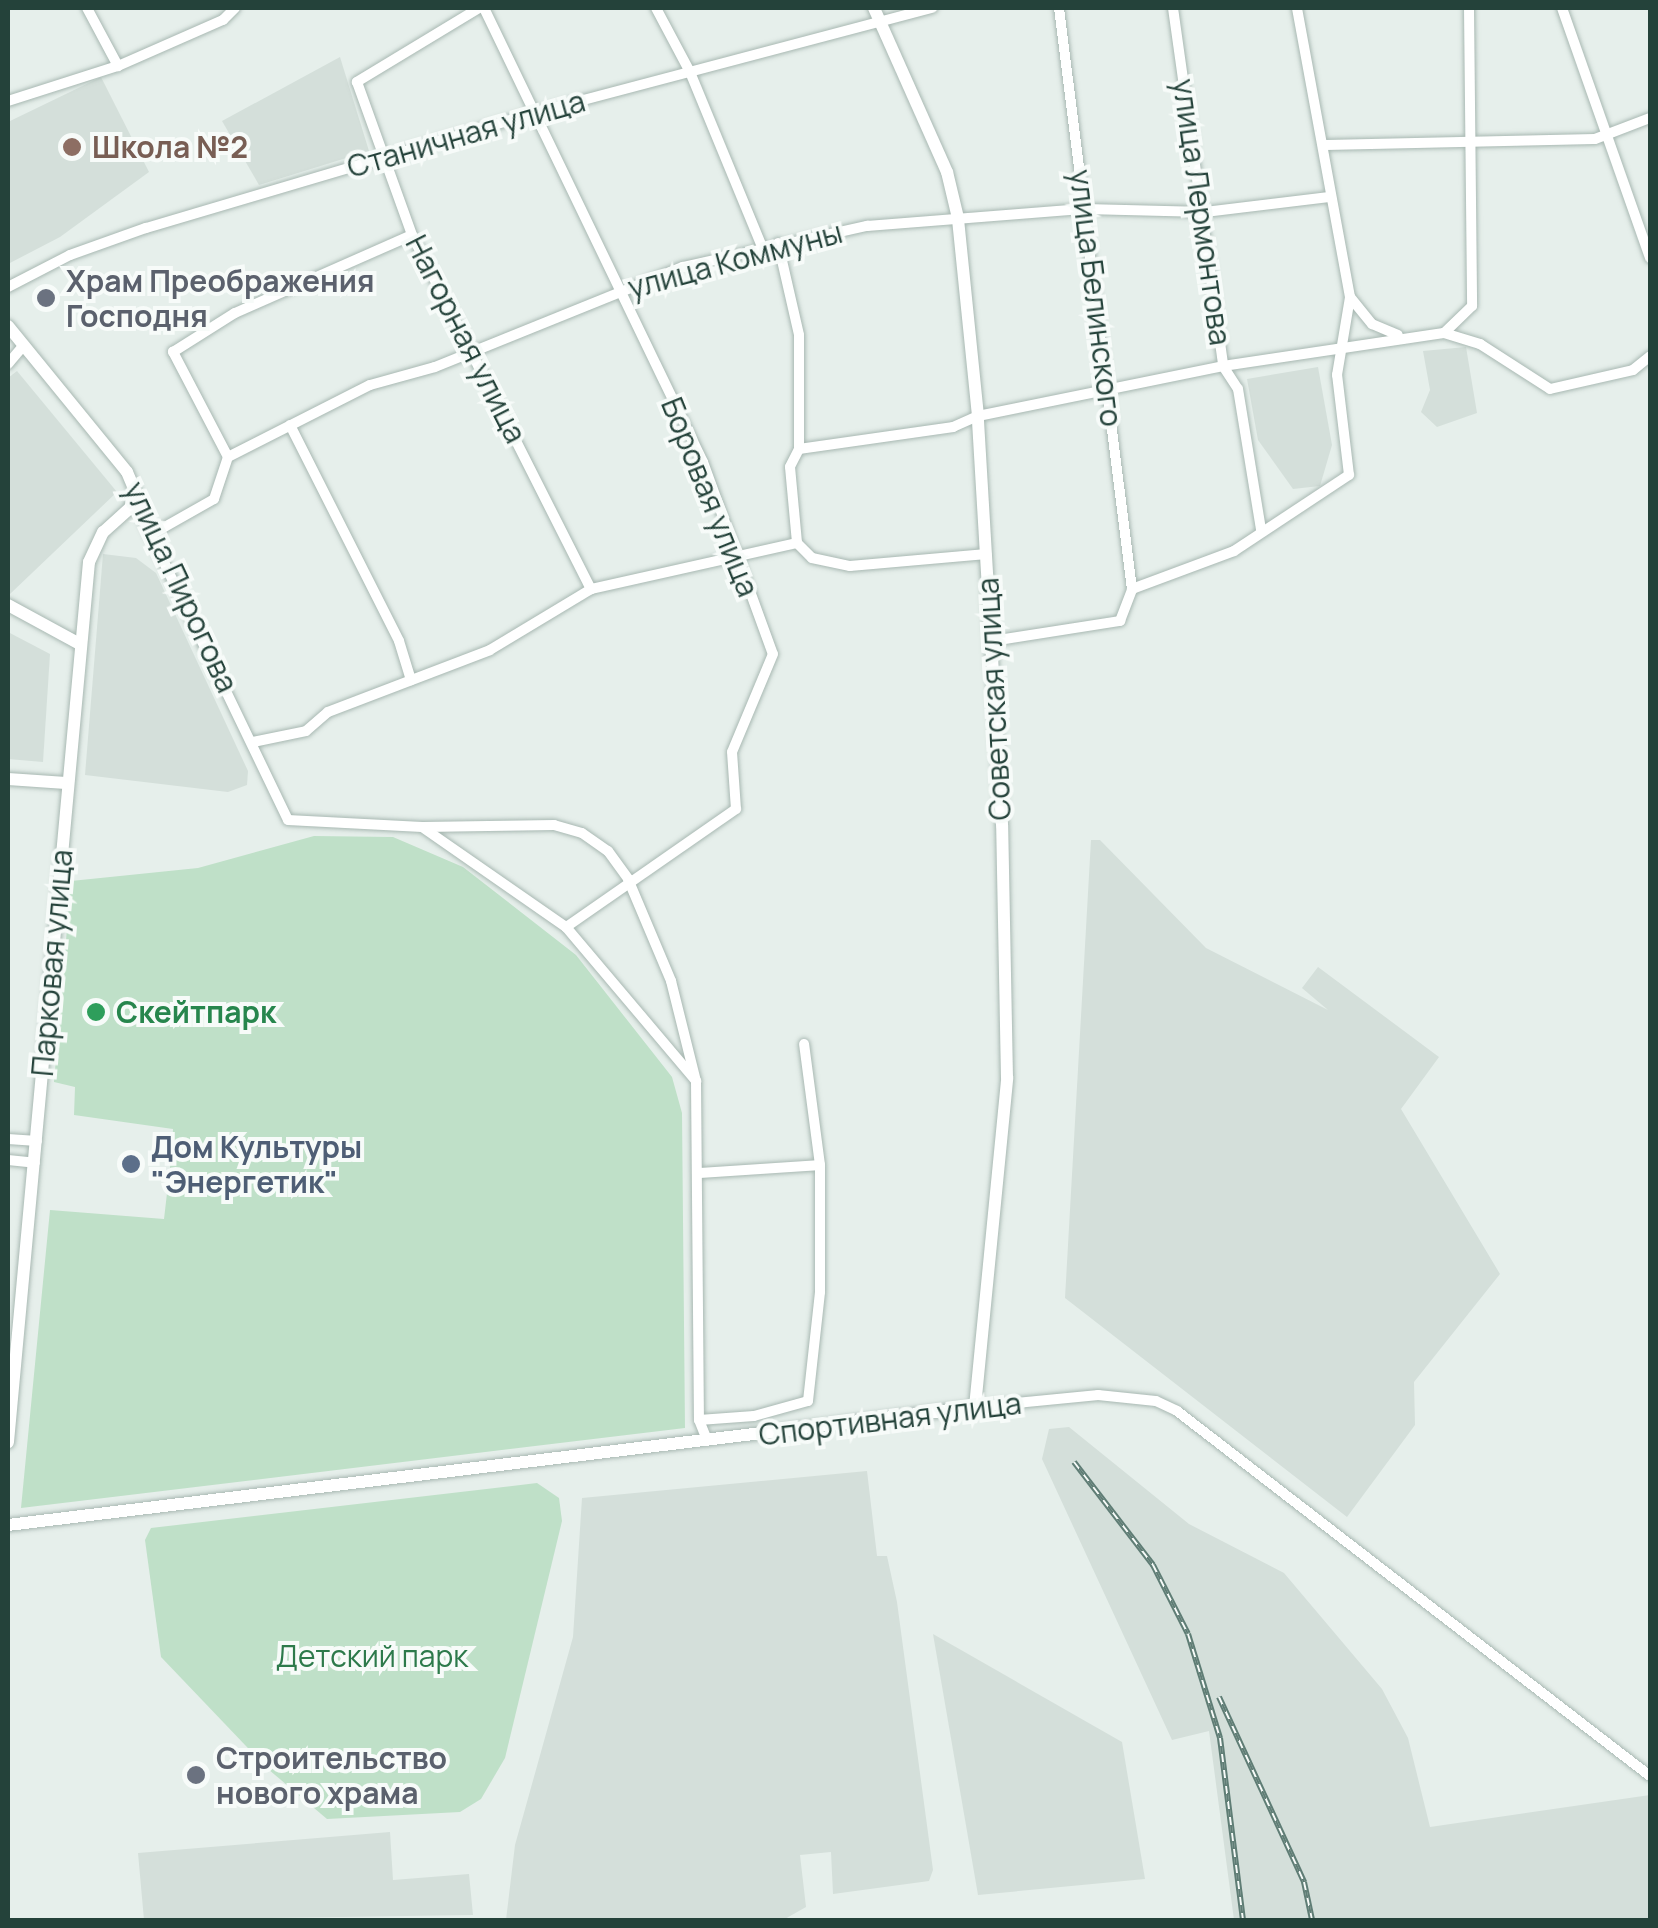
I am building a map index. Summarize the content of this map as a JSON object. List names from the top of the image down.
{
  "streets": {
    "street": [
      "Станичная улица",
      "улица Лермонтова",
      "улица Коммуны",
      "улица Белинского",
      "Нагорная улица",
      "Боровая улица",
      "улица Пирогова",
      "Советская улица",
      "Парковая улица",
      "Спортивная улица"
    ]
  },
  "crossings": [
    ["Станичная улица", "Нагорная улица"],
    ["Станичная улица", "Боровая улица"],
    ["Станичная улица", "Советская улица"],
    ["улица Лермонтова", "улица Коммуны"],
    ["улица Коммуны", "улица Белинского"],
    ["улица Коммуны", "Нагорная улица"],
    ["улица Коммуны", "Боровая улица"],
    ["улица Коммуны", "Советская улица"],
    ["Нагорная улица", "Боровая улица"],
    ["улица Пирогова", "Парковая улица"],
    ["Советская улица", "Спортивная улица"]
  ],
  "parks": ["Детский парк"],
  "places": [
    "Школа №2",
    "Храм Преображения Господня",
    "Скейтпарк",
    "Дом Культуры \"Энергетик\"",
    "Строительство нового храма"
  ]
}
